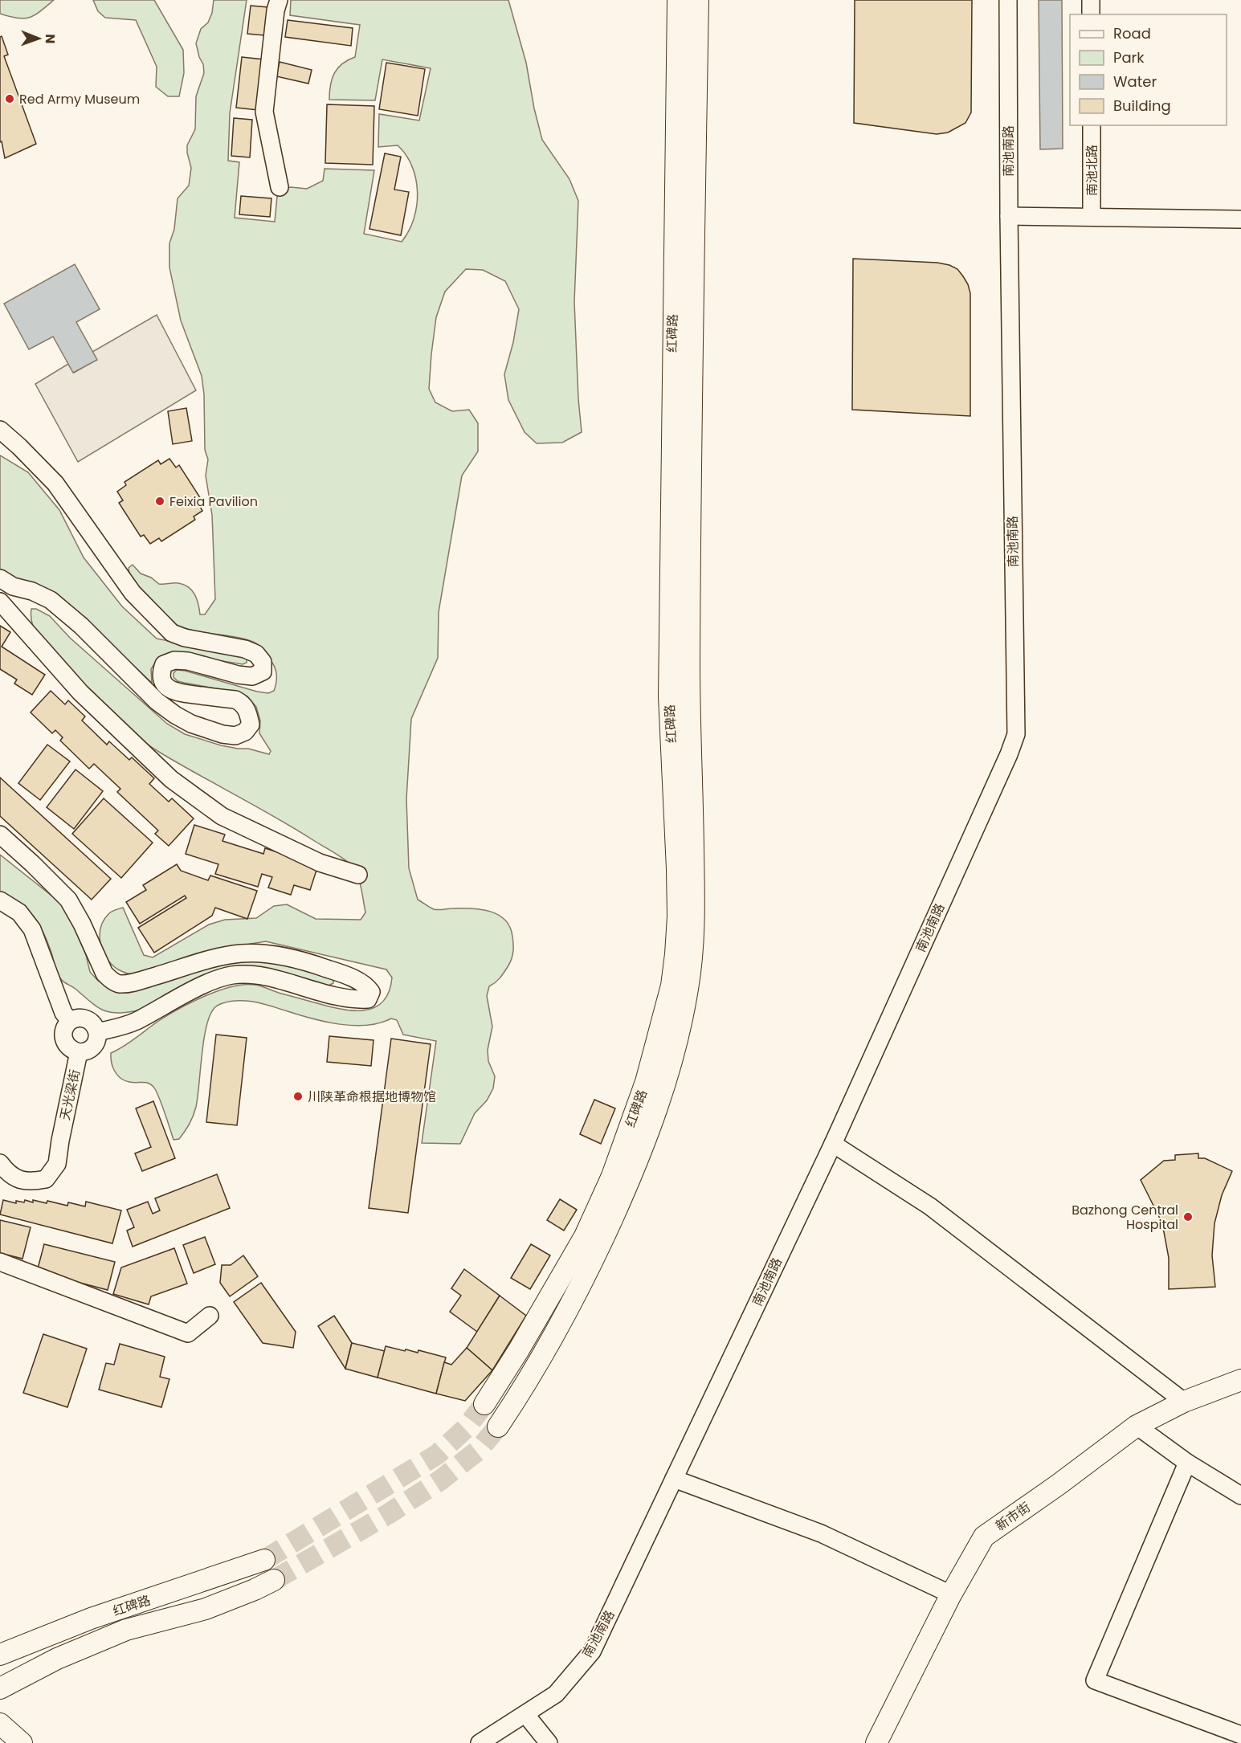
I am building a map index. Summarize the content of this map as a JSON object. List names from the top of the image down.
{
  "streets": {
    "main road": ["红碑路", "新市街"],
    "street": ["南池南路", "南池北路", "天光梁街"]
  },
  "places": [
    "Red Army Museum",
    "Feixia Pavilion",
    "川陕革命根据地博物馆",
    "Bazhong Central Hospital"
  ],
  "legend": [
    "Road",
    "Park",
    "Water",
    "Building"
  ],
  "north": "right"
}
